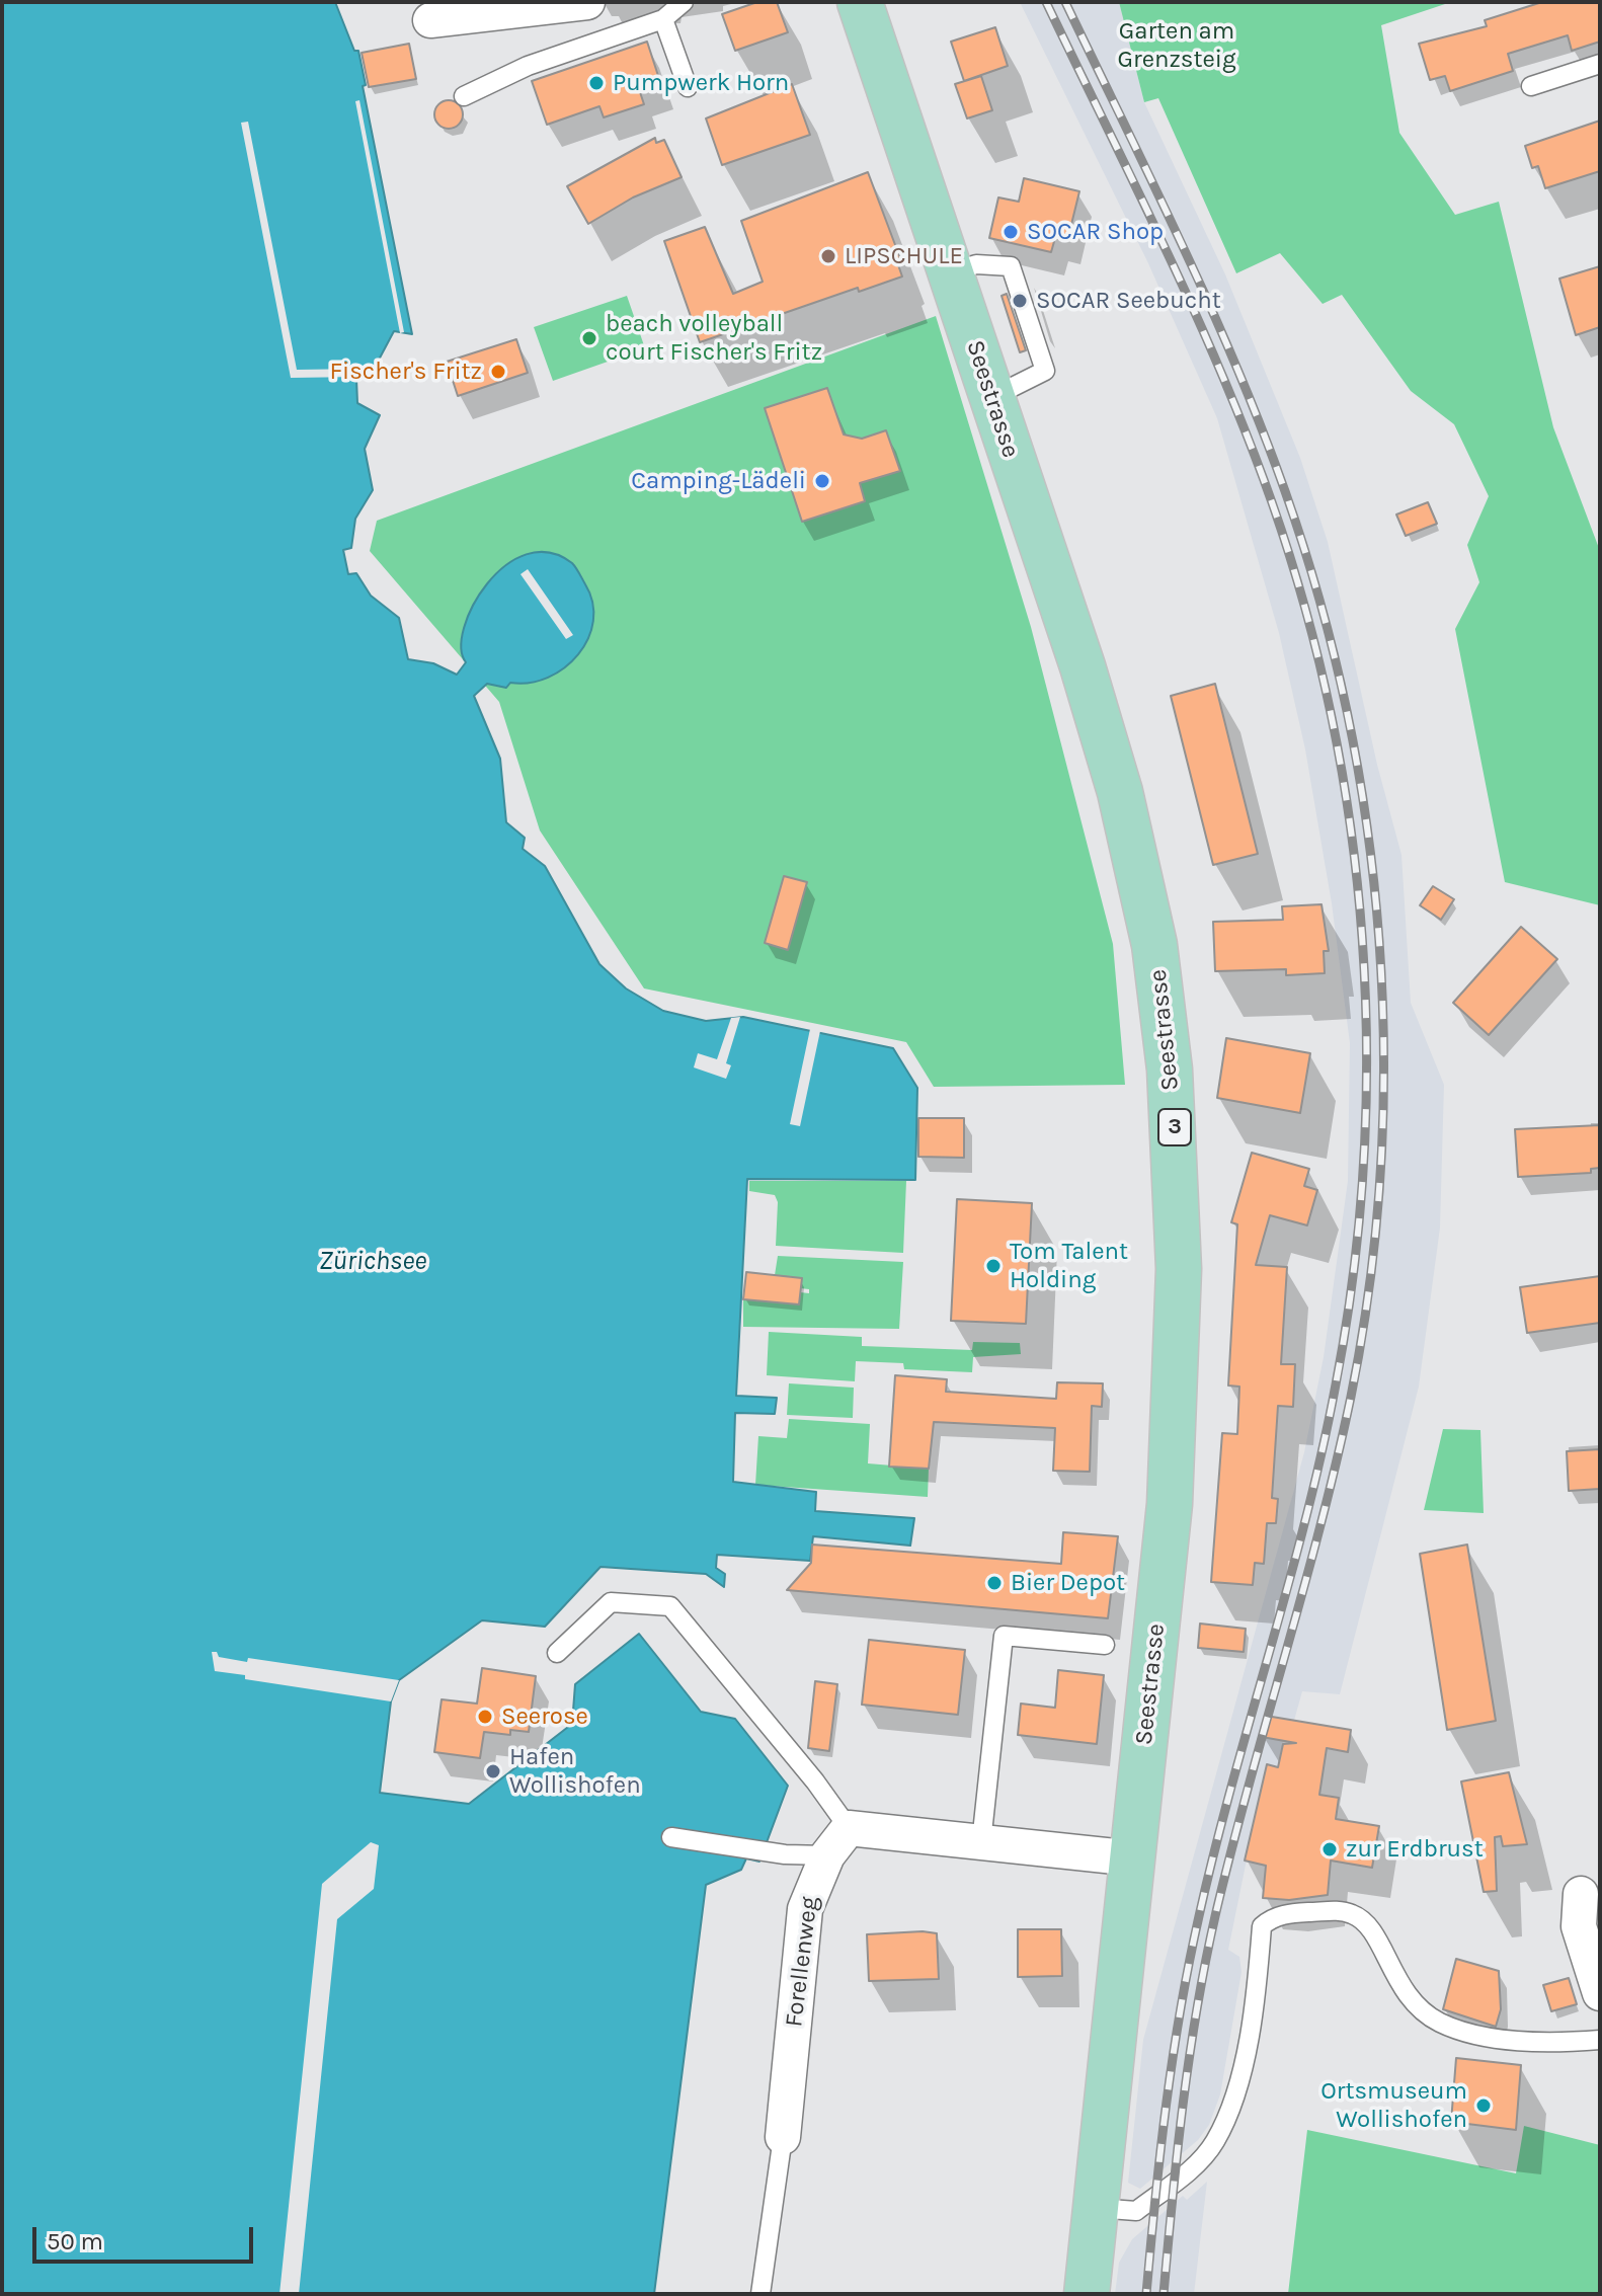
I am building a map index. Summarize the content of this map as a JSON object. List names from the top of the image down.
{
  "streets": {
    "main road": ["Seestrasse", "3"],
    "street": ["Forellenweg"]
  },
  "water": ["Zürichsee"],
  "parks": ["Garten am Grenzsteig"],
  "places": [
    "Pumpwerk Horn",
    "SOCAR Shop",
    "LIPSCHULE",
    "SOCAR Seebucht",
    "beach volleyball court Fischer's Fritz",
    "Fischer's Fritz",
    "Camping-Lädeli",
    "Tom Talent Holding",
    "Bier Depot",
    "Seerose",
    "Hafen Wollishofen",
    "zur Erdbrust",
    "Ortsmuseum Wollishofen"
  ],
  "scale_bar": "50 m"
}
